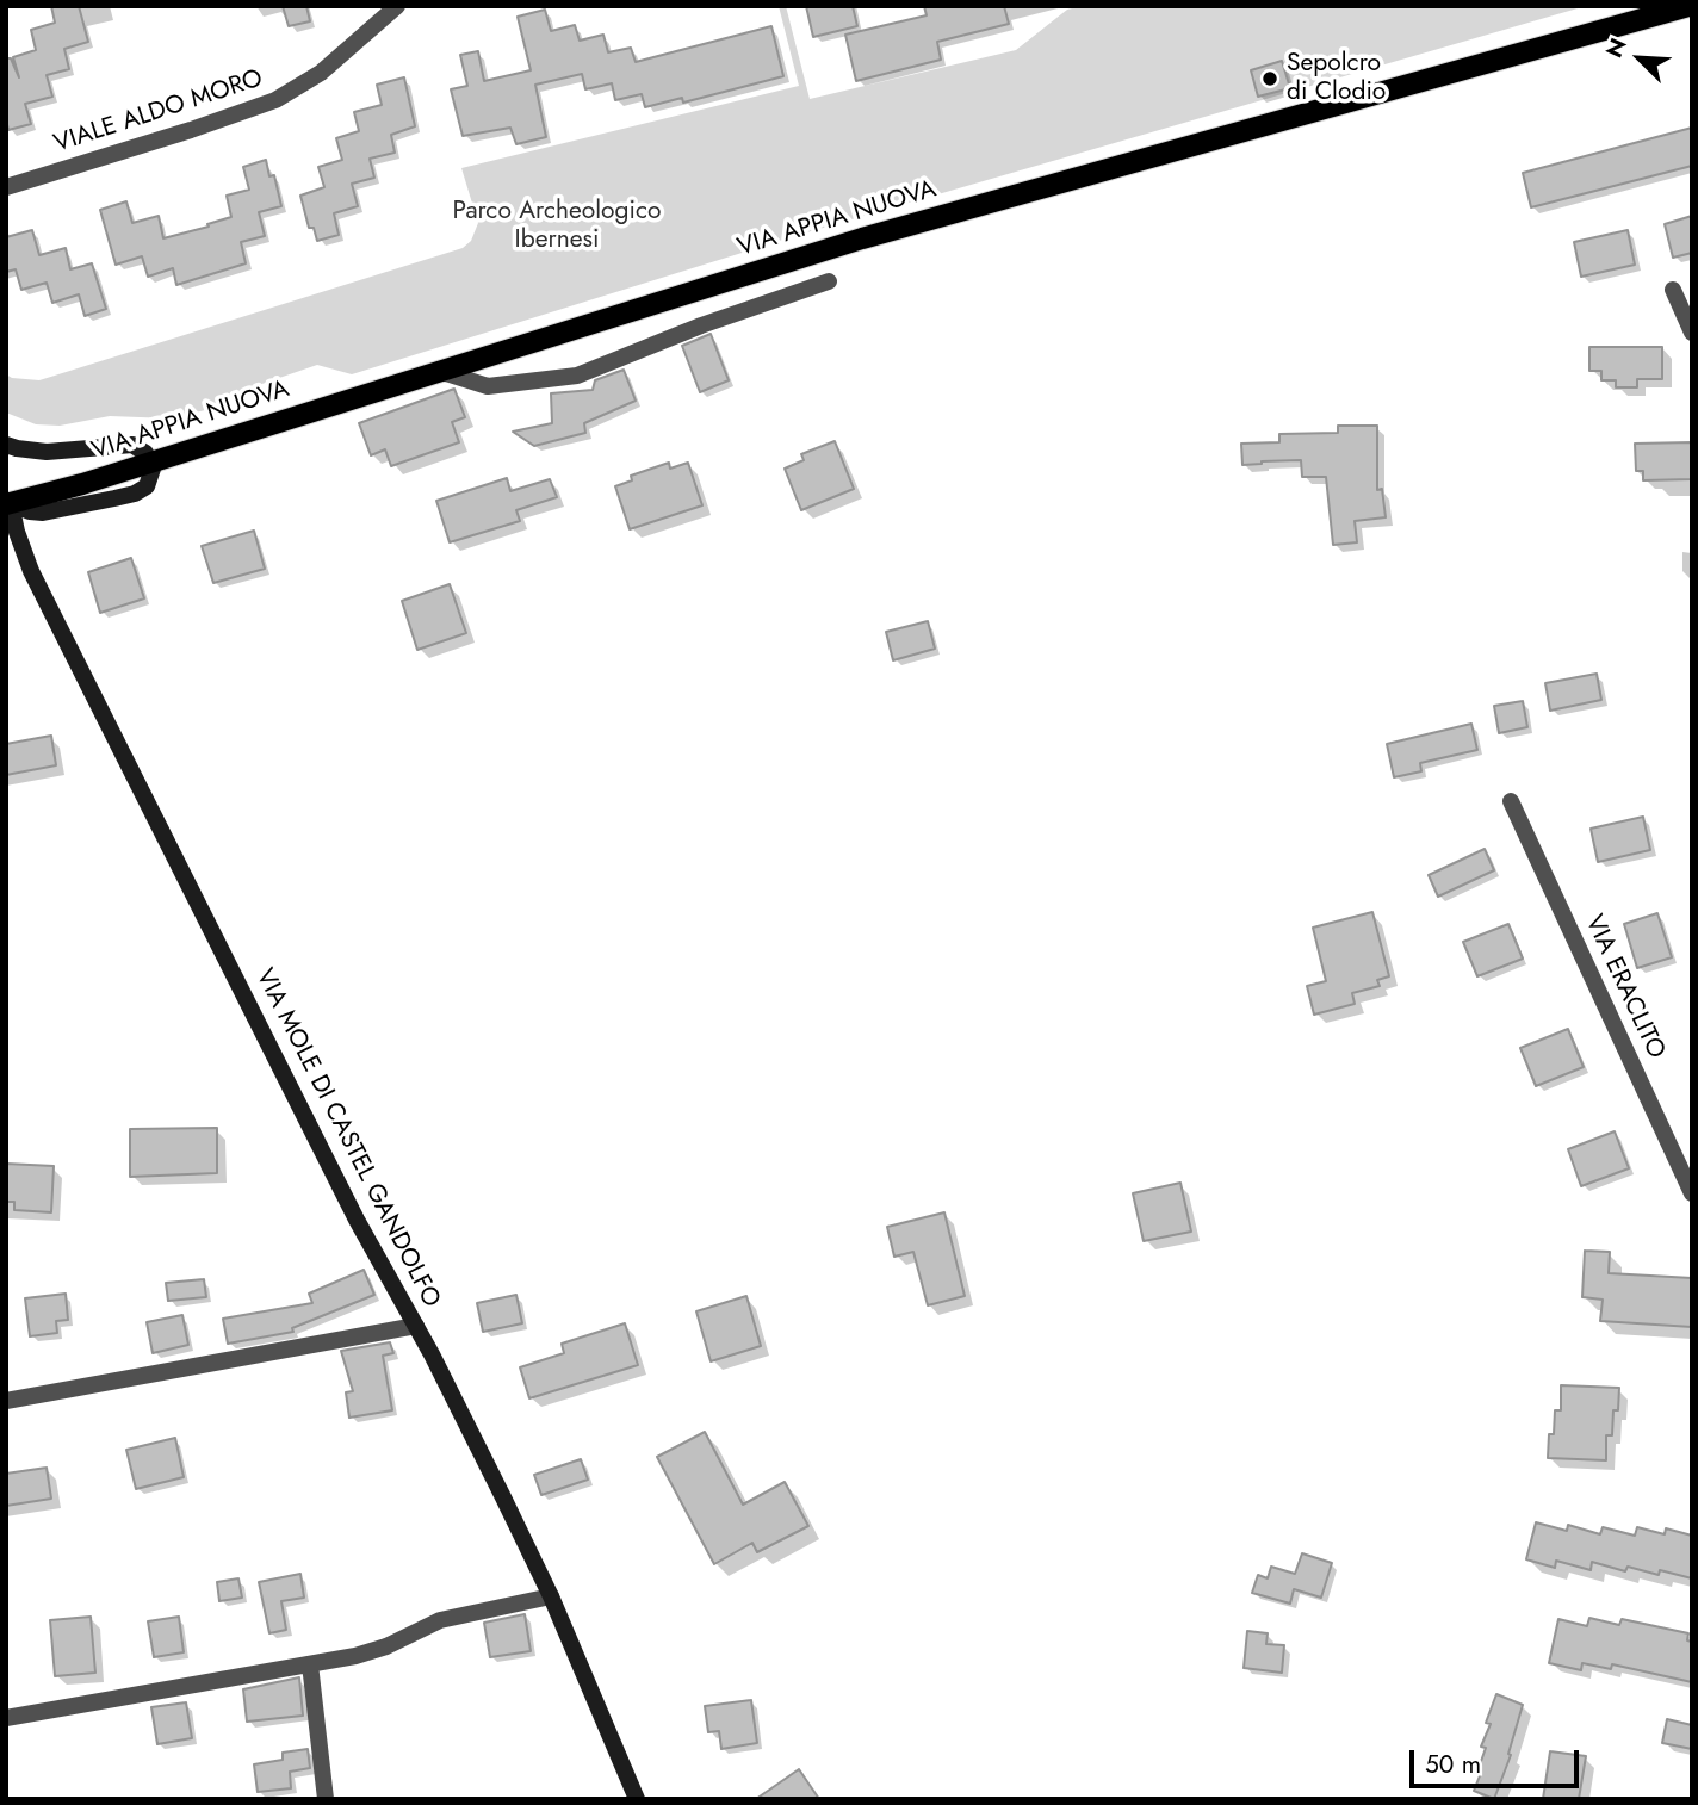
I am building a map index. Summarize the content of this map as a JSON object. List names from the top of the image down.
{
  "streets": {
    "main road": ["VIA APPIA NUOVA"],
    "street": ["VIALE ALDO MORO", "VIA ERACLITO", "VIA MOLE DI CASTEL GANDOLFO"]
  },
  "crossings": [
    ["VIA APPIA NUOVA", "VIA MOLE DI CASTEL GANDOLFO"]
  ],
  "parks": ["Parco Archeologico Ibernesi"],
  "places": ["Sepolcro di Clodio"],
  "scale_bar": "50 m",
  "north": "top left"
}
